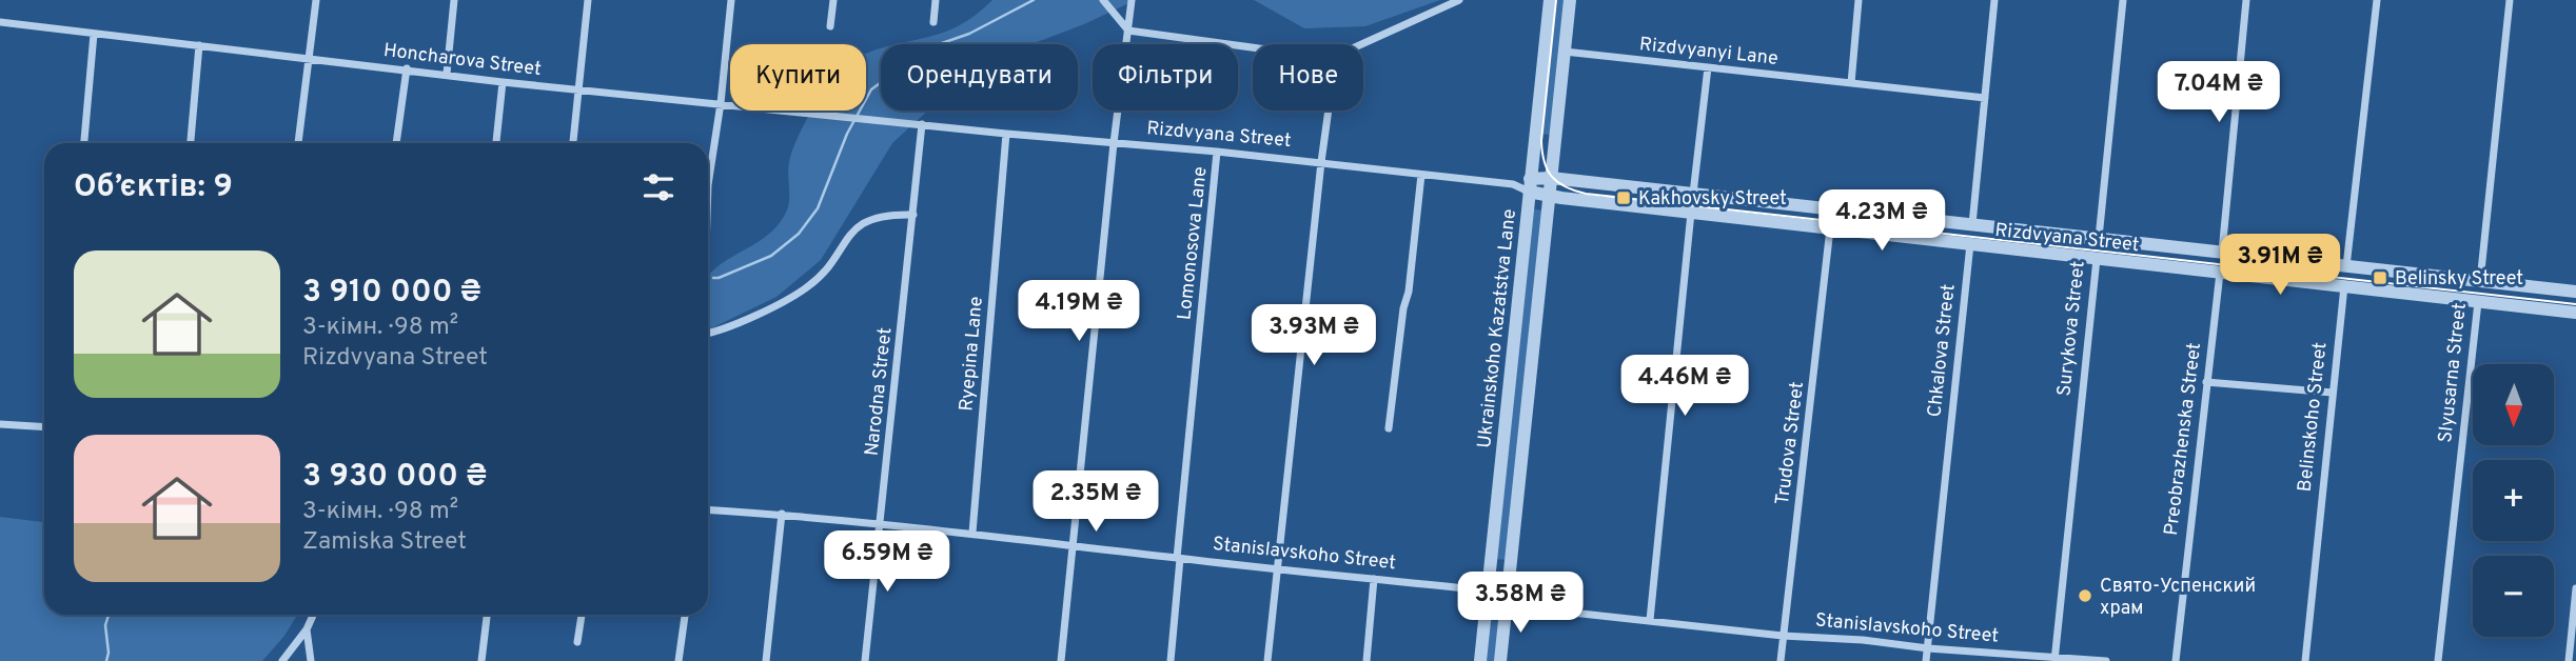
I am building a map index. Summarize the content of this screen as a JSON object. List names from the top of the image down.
{
  "streets": {
    "street": [
      "Rizdvyanyi Lane",
      "Honcharova Street",
      "Rizdvyana Street",
      "Lomonosova Lane",
      "Ukrainskoho Kazatstva Lane",
      "Surykova Street",
      "Chkalova Street",
      "Ryepina Lane",
      "Slyusarna Street",
      "Narodna Street",
      "Belinskoho Street",
      "Preobrazhenska Street",
      "Trudova Street",
      "Stanislavskoho Street"
    ]
  },
  "crossings": [
    ["Rizdvyanyi Lane", "Ukrainskoho Kazatstva Lane"],
    ["Rizdvyanyi Lane", "Chkalova Street"],
    ["Honcharova Street", "Rizdvyana Street"],
    ["Honcharova Street", "Narodna Street"],
    ["Rizdvyana Street", "Lomonosova Lane"],
    ["Rizdvyana Street", "Ukrainskoho Kazatstva Lane"],
    ["Rizdvyana Street", "Surykova Street"],
    ["Rizdvyana Street", "Chkalova Street"],
    ["Rizdvyana Street", "Ryepina Lane"],
    ["Rizdvyana Street", "Slyusarna Street"],
    ["Rizdvyana Street", "Narodna Street"],
    ["Rizdvyana Street", "Belinskoho Street"],
    ["Rizdvyana Street", "Preobrazhenska Street"],
    ["Rizdvyana Street", "Trudova Street"],
    ["Lomonosova Lane", "Stanislavskoho Street"],
    ["Ukrainskoho Kazatstva Lane", "Stanislavskoho Street"],
    ["Surykova Street", "Stanislavskoho Street"],
    ["Chkalova Street", "Stanislavskoho Street"],
    ["Ryepina Lane", "Stanislavskoho Street"],
    ["Narodna Street", "Stanislavskoho Street"],
    ["Trudova Street", "Stanislavskoho Street"]
  ],
  "places": {
    "transit": ["Kakhovsky Street", "Belinsky Street"],
    "other": ["Свято-Успенский храм"]
  },
  "north": "bottom",
  "page": {
    "chip": [
      "Купити",
      "Орендувати",
      "Фільтри",
      "Нове"
    ],
    "price": [
      "7.04M ₴",
      "4.23M ₴",
      "3.91M ₴",
      "4.19M ₴",
      "3.93M ₴",
      "4.46M ₴",
      "2.35M ₴",
      "6.59M ₴",
      "3.58M ₴"
    ],
    "heading": "Об’єктів: 9",
    "list": [
      {
        "name": "3 910 000 ₴",
        "note": "3-кімн. · 98 m² · Rizdvyana Street"
      },
      {
        "name": "3 930 000 ₴",
        "note": "3-кімн. · 98 m² · Zamiska Street"
      }
    ],
    "map_buttons": ["+", "−"]
  }
}
